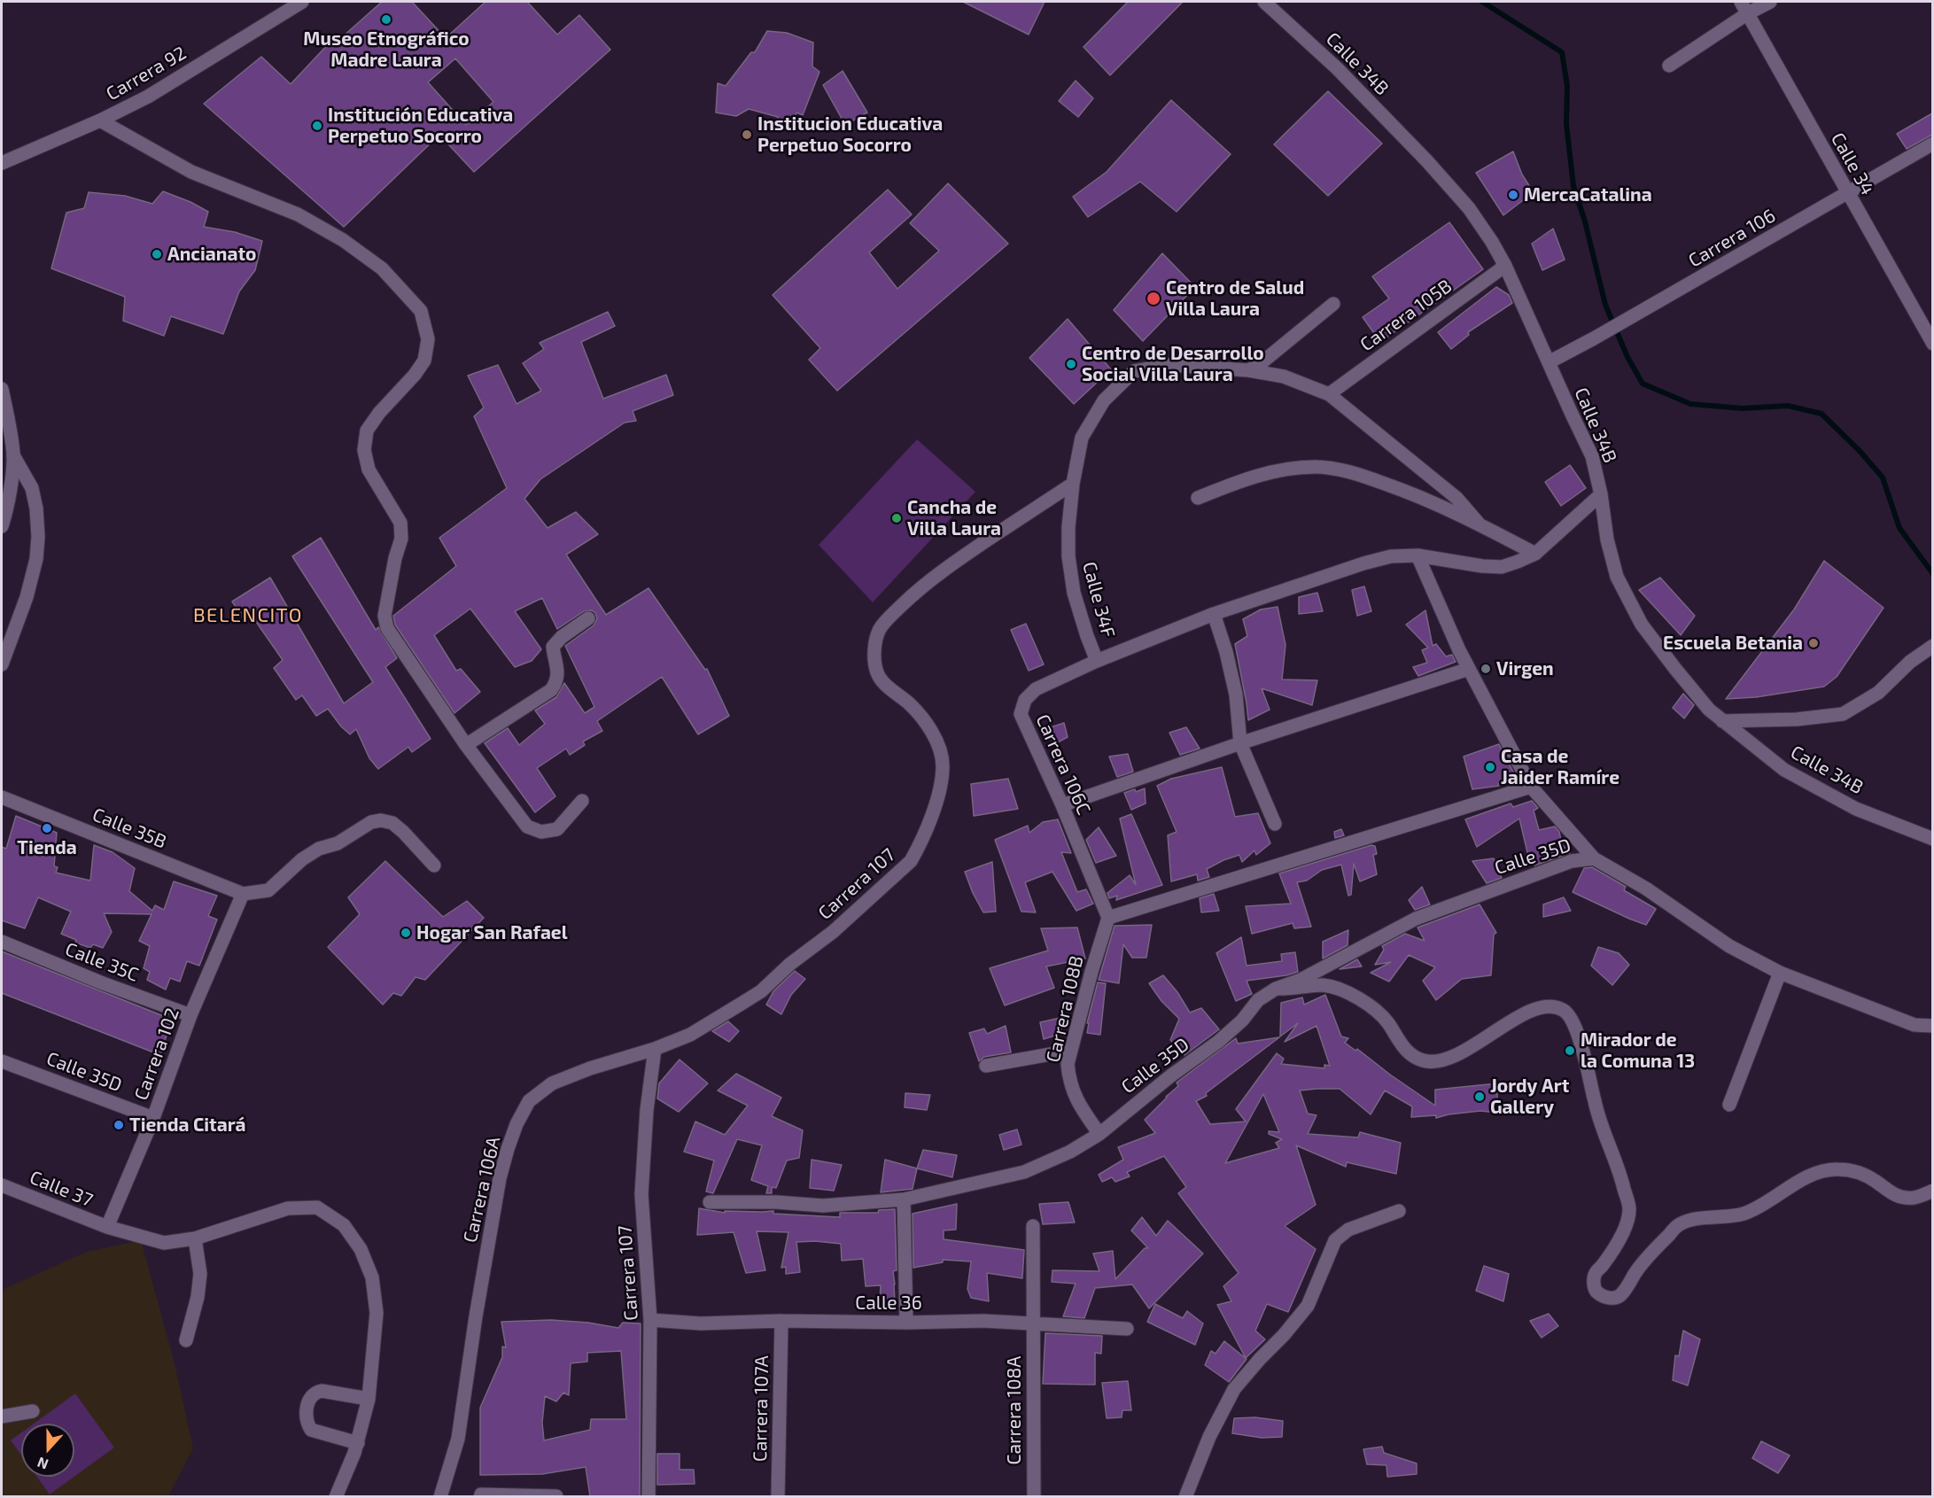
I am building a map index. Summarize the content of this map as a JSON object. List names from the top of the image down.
{
  "streets": {
    "street": [
      "Calle 34B",
      "Carrera 92",
      "Calle 34",
      "Carrera 106",
      "Carrera 105B",
      "Calle 34F",
      "Carrera 106C",
      "Calle 35B",
      "Calle 35D",
      "Carrera 107",
      "Calle 35C",
      "Carrera 108B",
      "Carrera 102",
      "Calle 37",
      "Carrera 106A",
      "Calle 36",
      "Carrera 107A",
      "Carrera 108A"
    ]
  },
  "crossings": [
    ["Calle 34B", "Carrera 106"],
    ["Calle 34B", "Carrera 105B"],
    ["Calle 34", "Carrera 106"],
    ["Calle 34F", "Carrera 106C"],
    ["Calle 34F", "Carrera 107"],
    ["Carrera 106C", "Carrera 108B"],
    ["Calle 35B", "Carrera 102"],
    ["Calle 35D", "Carrera 108B"],
    ["Calle 35D", "Carrera 102"],
    ["Carrera 107", "Carrera 106A"],
    ["Carrera 107", "Calle 36"],
    ["Calle 35C", "Carrera 102"],
    ["Carrera 102", "Calle 37"],
    ["Calle 36", "Carrera 107A"],
    ["Calle 36", "Carrera 108A"]
  ],
  "districts": ["BELENCITO"],
  "places": [
    "Museo Etnográfico Madre Laura",
    "Institución Educativa Perpetuo Socorro",
    "Institucion Educativa Perpetuo Socorro",
    "MercaCatalina",
    "Ancianato",
    "Centro de Salud Villa Laura",
    "Centro de Desarrollo Social Villa Laura",
    "Cancha de Villa Laura",
    "Escuela Betania",
    "Virgen",
    "Casa de Jaider Ramíre",
    "Tienda",
    "Hogar San Rafael",
    "Mirador de la Comuna 13",
    "Jordy Art Gallery",
    "Tienda Citará"
  ],
  "north": "bottom"
}
